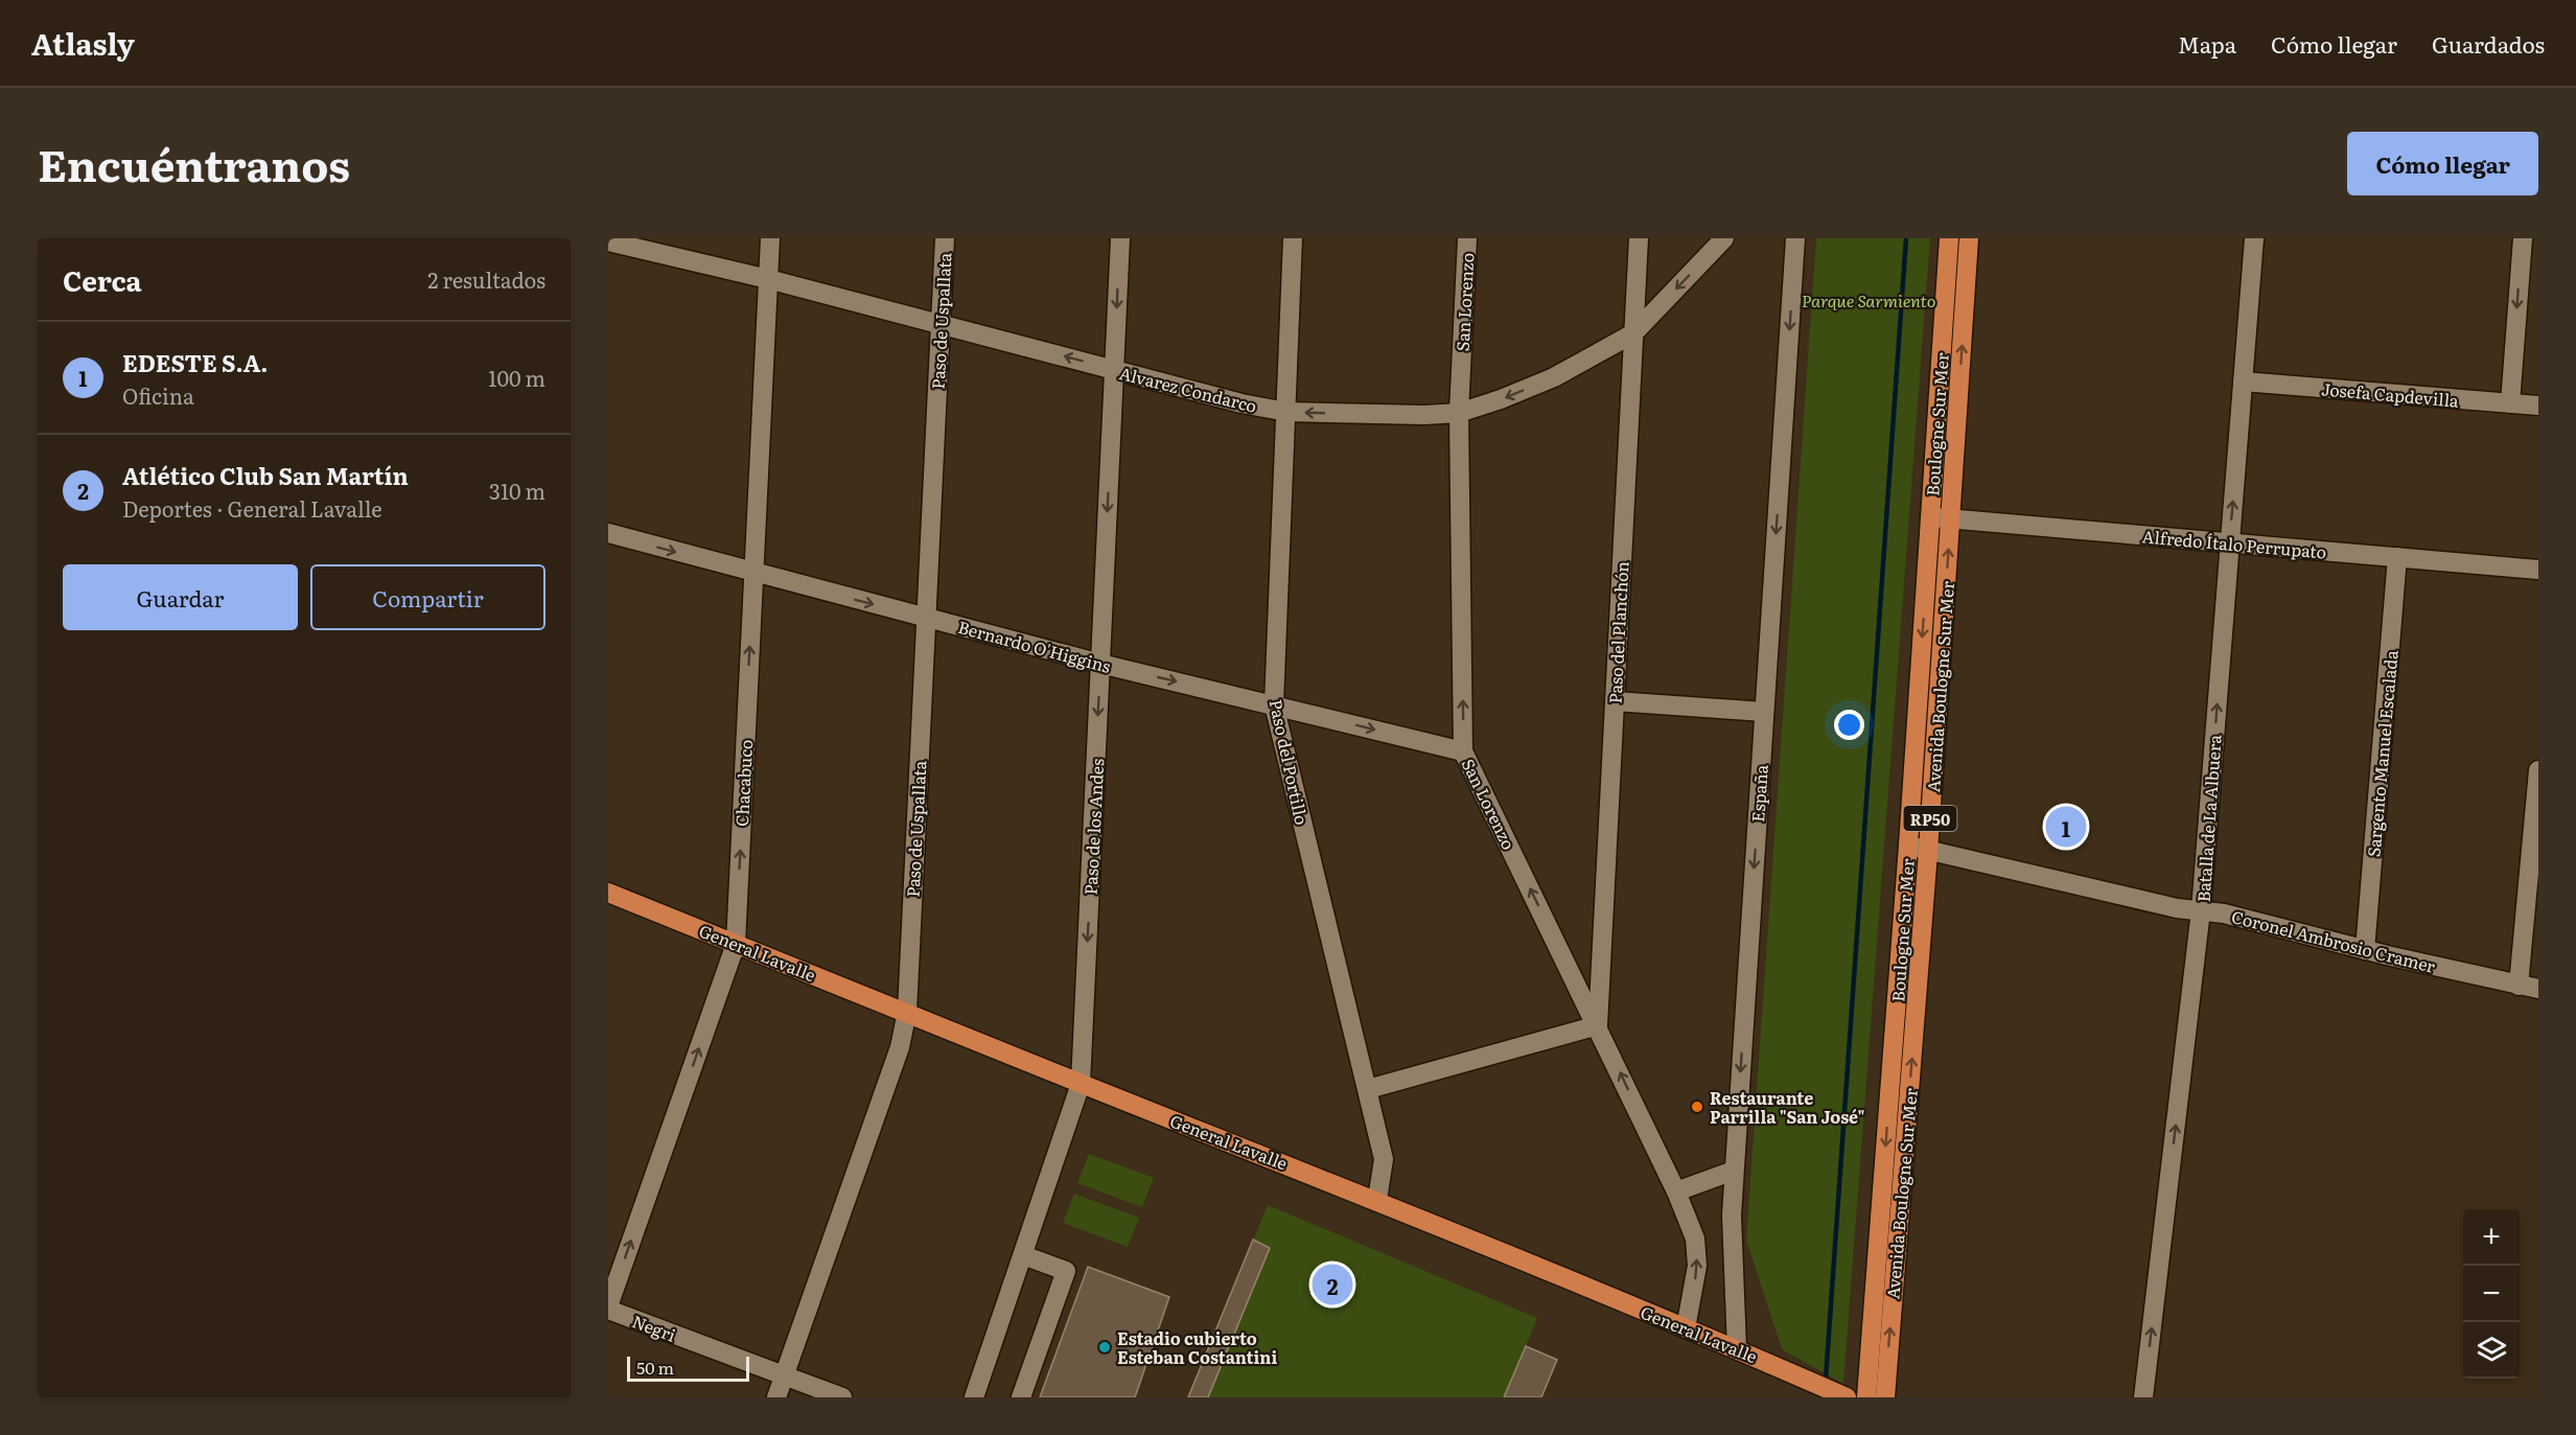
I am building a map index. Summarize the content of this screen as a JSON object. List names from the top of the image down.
{
  "streets": {
    "main road": [
      "Boulogne Sur Mer",
      "Avenida Boulogne Sur Mer",
      "RP50",
      "General Lavalle"
    ],
    "street": [
      "San Lorenzo",
      "Paso de Uspallata",
      "Alvarez Condarco",
      "Josefa Capdevilla",
      "Alfredo Ítalo Perrupato",
      "Paso del Planchón",
      "Bernardo O'Higgins",
      "Sargento Manuel Escalada",
      "Paso del Portillo",
      "Chacabuco",
      "España",
      "Batalla de La Albuera",
      "Paso de los Andes",
      "Coronel Ambrosio Cramer",
      "Negri"
    ]
  },
  "crossings": [
    ["San Lorenzo", "Alvarez Condarco"],
    ["San Lorenzo", "Paso del Planchón"],
    ["San Lorenzo", "Bernardo O'Higgins"],
    ["San Lorenzo", "General Lavalle"],
    ["Paso de Uspallata", "Alvarez Condarco"],
    ["Paso de Uspallata", "Bernardo O'Higgins"],
    ["Paso de Uspallata", "General Lavalle"],
    ["Paso de Uspallata", "Negri"],
    ["Alvarez Condarco", "Paso del Planchón"],
    ["Alvarez Condarco", "Paso del Portillo"],
    ["Alvarez Condarco", "Chacabuco"],
    ["Alvarez Condarco", "Paso de los Andes"],
    ["Josefa Capdevilla", "Batalla de La Albuera"],
    ["Boulogne Sur Mer", "Alfredo Ítalo Perrupato"],
    ["Boulogne Sur Mer", "Coronel Ambrosio Cramer"],
    ["Alfredo Ítalo Perrupato", "Avenida Boulogne Sur Mer"],
    ["Alfredo Ítalo Perrupato", "Sargento Manuel Escalada"],
    ["Alfredo Ítalo Perrupato", "Batalla de La Albuera"],
    ["Bernardo O'Higgins", "Paso del Portillo"],
    ["Bernardo O'Higgins", "Chacabuco"],
    ["Bernardo O'Higgins", "Paso de los Andes"],
    ["Avenida Boulogne Sur Mer", "Coronel Ambrosio Cramer"],
    ["Sargento Manuel Escalada", "Coronel Ambrosio Cramer"],
    ["Paso del Portillo", "General Lavalle"],
    ["Chacabuco", "General Lavalle"],
    ["Chacabuco", "Negri"],
    ["España", "General Lavalle"],
    ["Batalla de La Albuera", "Coronel Ambrosio Cramer"],
    ["Paso de los Andes", "General Lavalle"]
  ],
  "one_way": [
    "San Lorenzo",
    "Alvarez Condarco",
    "Boulogne Sur Mer",
    "Bernardo O'Higgins",
    "Avenida Boulogne Sur Mer",
    "Chacabuco",
    "España",
    "Batalla de La Albuera",
    "Paso de los Andes"
  ],
  "parks": ["Parque Sarmiento"],
  "places": ["Restaurante Parrilla \"San José\"", "Estadio cubierto Esteban Costantini"],
  "scale_bar": "50 m",
  "page": {
    "header": "Atlasly",
    "nav": ["Mapa", "Cómo llegar", "Guardados"],
    "title": "Encuéntranos",
    "buttons": [
      "Cómo llegar",
      ["Guardar", "Compartir"]
    ],
    "heading": ["Cerca", "2 resultados"],
    "list": [
      {
        "mark": "1",
        "name": "EDESTE S.A.",
        "note": "Oficina",
        "value": "100 m"
      },
      {
        "mark": "2",
        "name": "Atlético Club San Martín",
        "note": "Deportes · General Lavalle",
        "value": "310 m"
      }
    ],
    "pins": ["1", "2"],
    "map_buttons": ["+", "−"],
    "scale": "50 m"
  }
}
